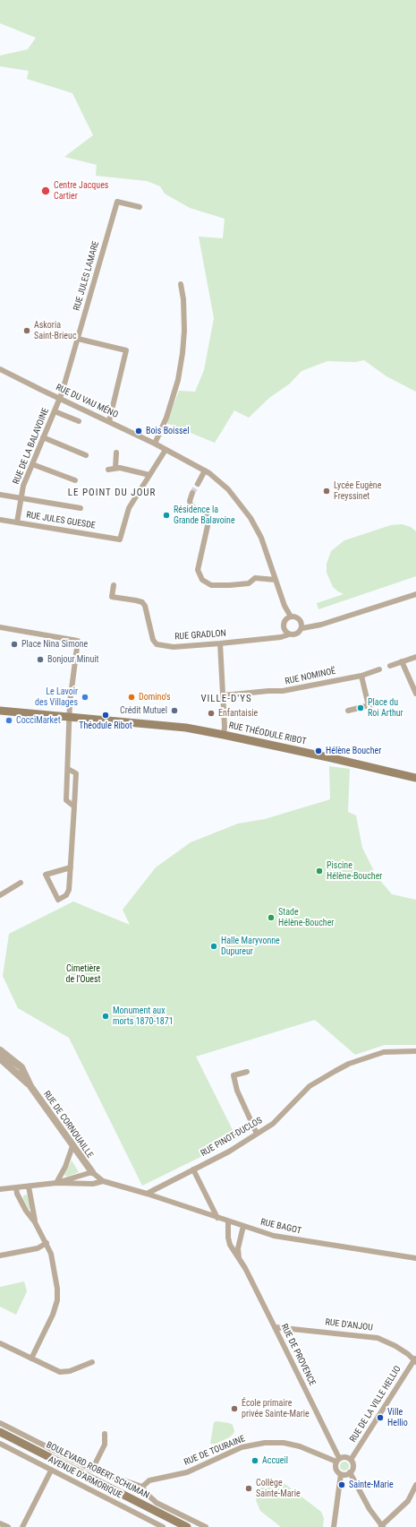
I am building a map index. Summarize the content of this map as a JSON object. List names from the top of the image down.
{
  "streets": {
    "main road": ["RUE THÉODULE RIBOT", "BOULEVARD ROBERT SCHUMAN"],
    "street": [
      "RUE JULES LAMARE",
      "RUE DU VAU MÉNO",
      "RUE DE LA BALAVOINE",
      "RUE JULES GUESDE",
      "RUE GRADLON",
      "RUE NOMINOË",
      "RUE DE CORNOUAILLE",
      "RUE PINOT-DUCLOS",
      "RUE BAGOT",
      "RUE D'ANJOU",
      "RUE DE PROVENCE",
      "RUE DE LA VILLE HELLIO",
      "RUE DE TOURAINE",
      "AVENUE D'ARMORIQUE"
    ]
  },
  "crossings": [
    ["RUE JULES LAMARE", "RUE DU VAU MÉNO"],
    ["RUE JULES LAMARE", "RUE DE LA BALAVOINE"],
    ["RUE DU VAU MÉNO", "RUE DE LA BALAVOINE"],
    ["RUE DU VAU MÉNO", "RUE GRADLON"],
    ["RUE DE LA BALAVOINE", "RUE JULES GUESDE"],
    ["RUE PINOT-DUCLOS", "RUE BAGOT"],
    ["RUE BAGOT", "RUE DE PROVENCE"],
    ["RUE D'ANJOU", "RUE DE PROVENCE"],
    ["RUE D'ANJOU", "RUE DE LA VILLE HELLIO"],
    ["RUE DE PROVENCE", "RUE DE LA VILLE HELLIO"],
    ["RUE DE PROVENCE", "RUE DE TOURAINE"],
    ["RUE DE LA VILLE HELLIO", "RUE DE TOURAINE"],
    ["RUE DE TOURAINE", "AVENUE D'ARMORIQUE"]
  ],
  "districts": ["LE POINT DU JOUR", "VILLE-D'YS"],
  "parks": ["Cimetière de l'Ouest"],
  "places": [
    "Centre Jacques Cartier",
    "Askoria Saint-Brieuc",
    "Bois Boissel",
    "Lycée Eugène Freyssinet",
    "Résidence la Grande Balavoine",
    "Place Nina Simone",
    "Bonjour Minuit",
    "Le Lavoir des Villages",
    "Domino's",
    "Place du Roi Arthur",
    "Crédit Mutuel",
    "Enfantaisie",
    "Théodule Ribot",
    "CocciMarket",
    "Hélène Boucher",
    "Piscine Hélène-Boucher",
    "Stade Hélène-Boucher",
    "Halle Maryvonne Dupureur",
    "Monument aux morts 1870-1871",
    "École primaire privée Sainte-Marie",
    "Ville Hellio",
    "Accueil",
    "Sainte-Marie",
    "Collège Sainte-Marie"
  ]
}
